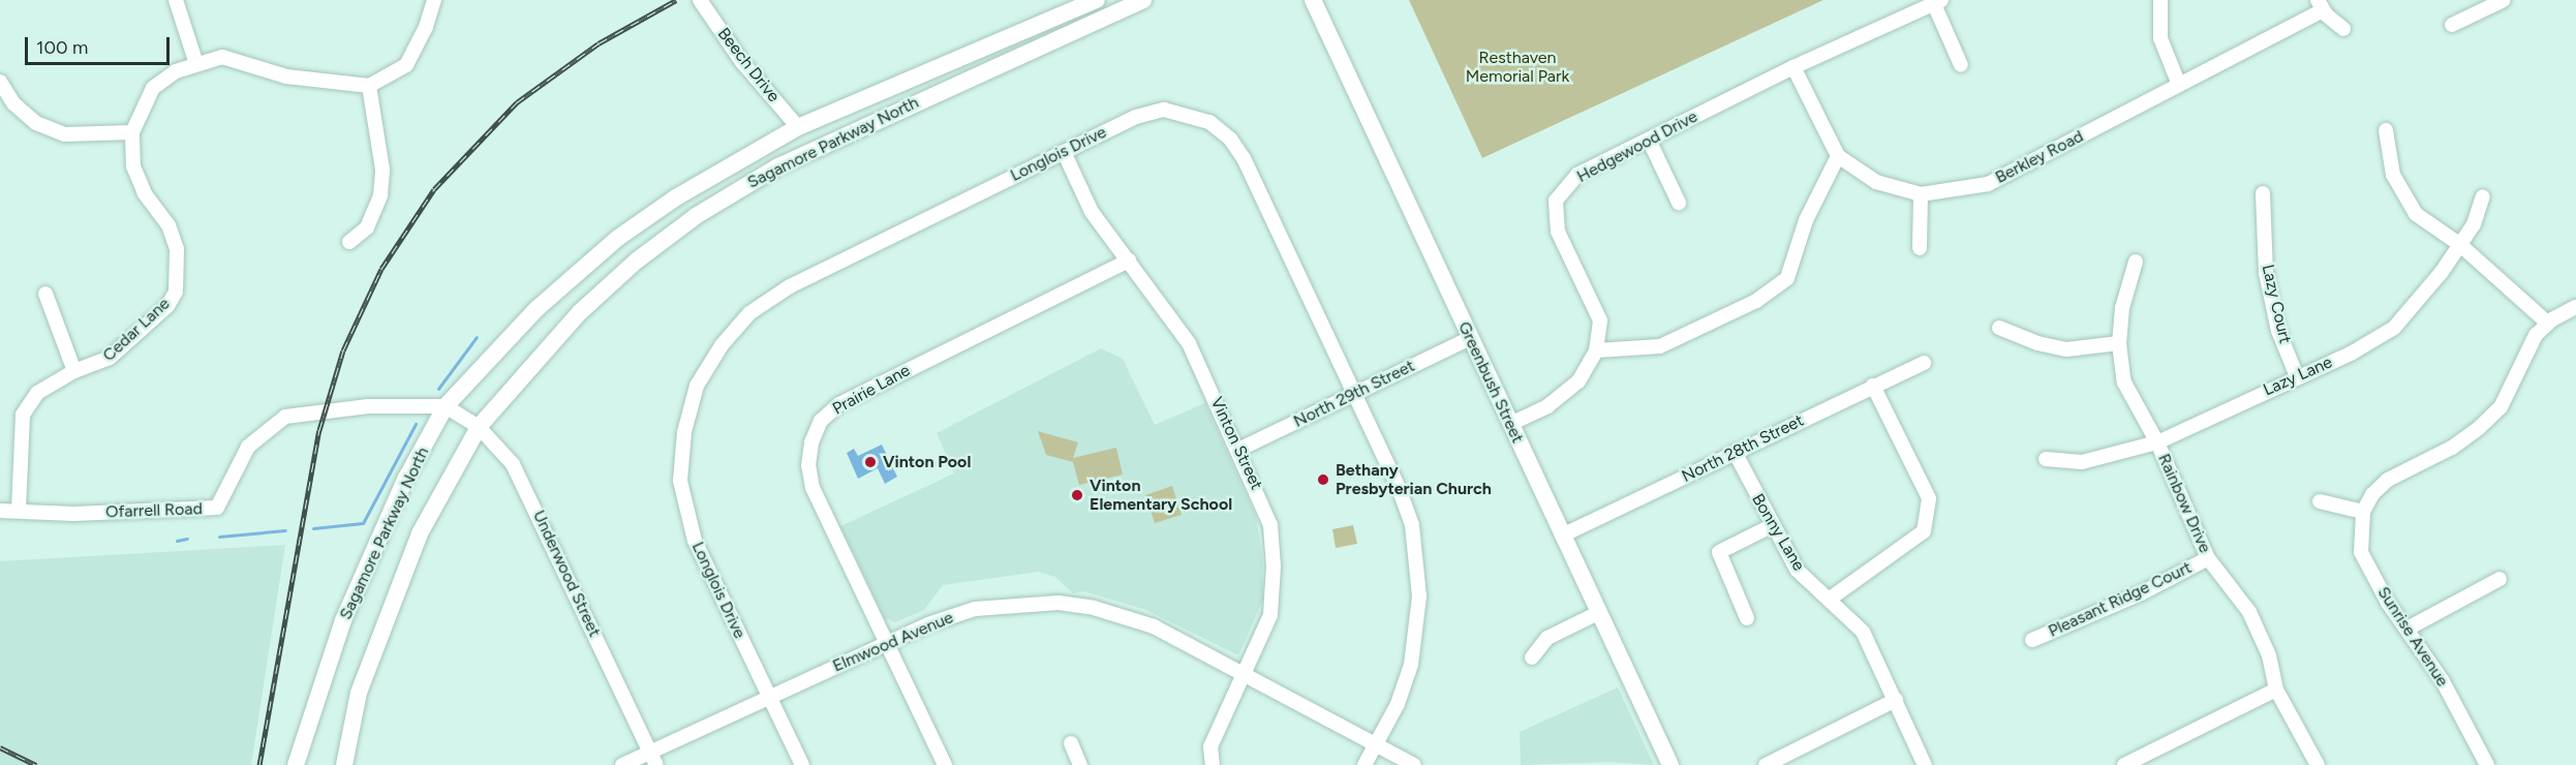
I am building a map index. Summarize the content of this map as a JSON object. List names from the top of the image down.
{
  "streets": {
    "main road": ["Sagamore Parkway North", "Greenbush Street"],
    "street": [
      "Beech Drive",
      "Hedgewood Drive",
      "Longlois Drive",
      "Berkley Road",
      "Lazy Court",
      "Cedar Lane",
      "Lazy Lane",
      "Prairie Lane",
      "North 29th Street",
      "Vinton Street",
      "North 28th Street",
      "Rainbow Drive",
      "Ofarrell Road",
      "Bonny Lane",
      "Underwood Street",
      "Pleasant Ridge Court",
      "Sunrise Avenue",
      "Elmwood Avenue"
    ]
  },
  "crossings": [
    ["Beech Drive", "Sagamore Parkway North"],
    ["Sagamore Parkway North", "Ofarrell Road"],
    ["Sagamore Parkway North", "Underwood Street"],
    ["Hedgewood Drive", "Berkley Road"],
    ["Hedgewood Drive", "Greenbush Street"],
    ["Longlois Drive", "North 29th Street"],
    ["Longlois Drive", "Vinton Street"],
    ["Longlois Drive", "Elmwood Avenue"],
    ["Lazy Court", "Lazy Lane"],
    ["Cedar Lane", "Ofarrell Road"],
    ["Lazy Lane", "Rainbow Drive"],
    ["Greenbush Street", "North 29th Street"],
    ["Greenbush Street", "North 28th Street"],
    ["Prairie Lane", "Vinton Street"],
    ["Prairie Lane", "Elmwood Avenue"],
    ["North 29th Street", "Vinton Street"],
    ["Vinton Street", "Elmwood Avenue"],
    ["North 28th Street", "Bonny Lane"],
    ["Rainbow Drive", "Pleasant Ridge Court"],
    ["Ofarrell Road", "Underwood Street"],
    ["Underwood Street", "Elmwood Avenue"]
  ],
  "parks": ["Resthaven Memorial Park"],
  "places": ["Vinton Pool", "Bethany Presbyterian Church", "Vinton Elementary School"],
  "scale_bar": "100 m"
}
